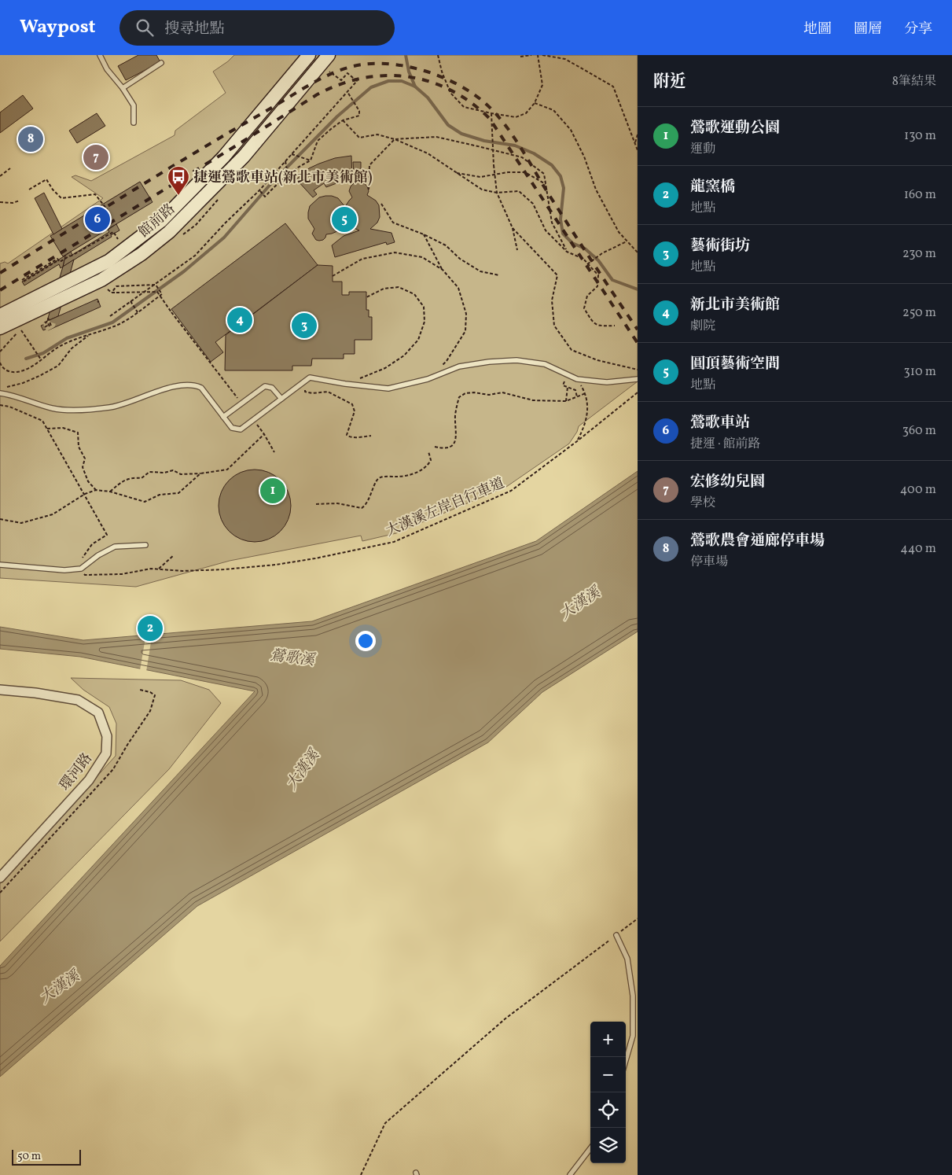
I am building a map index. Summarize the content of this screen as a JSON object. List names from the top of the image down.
{
  "streets": {
    "street": ["館前路", "環河路"],
    "path": ["大漢溪左岸自行車道"]
  },
  "water": ["大漢溪", "鶯歌溪"],
  "places": {
    "bus stop": ["捷運鶯歌車站(新北市美術館)"]
  },
  "scale_bar": "50 m",
  "page": {
    "header": "Waypost",
    "search": "搜尋地點",
    "nav": ["地圖", "圖層", "分享"],
    "heading": ["附近", "8筆結果"],
    "list": [
      {
        "mark": "1",
        "name": "鶯歌運動公園",
        "note": "運動",
        "value": "130 m"
      },
      {
        "mark": "2",
        "name": "龍窯橋",
        "note": "地點",
        "value": "160 m"
      },
      {
        "mark": "3",
        "name": "藝術街坊",
        "note": "地點",
        "value": "230 m"
      },
      {
        "mark": "4",
        "name": "新北市美術館",
        "note": "劇院",
        "value": "250 m"
      },
      {
        "mark": "5",
        "name": "圓頂藝術空間",
        "note": "地點",
        "value": "310 m"
      },
      {
        "mark": "6",
        "name": "鶯歌車站",
        "note": "捷運 · 館前路",
        "value": "360 m"
      },
      {
        "mark": "7",
        "name": "宏修幼兒園",
        "note": "學校",
        "value": "400 m"
      },
      {
        "mark": "8",
        "name": "鶯歌農會通廊停車場",
        "note": "停車場",
        "value": "440 m"
      }
    ],
    "pins": [
      "8",
      "7",
      "5",
      "6",
      "4",
      "3",
      "1",
      "2"
    ],
    "map_buttons": ["+", "−"],
    "scale": "50 m"
  }
}
